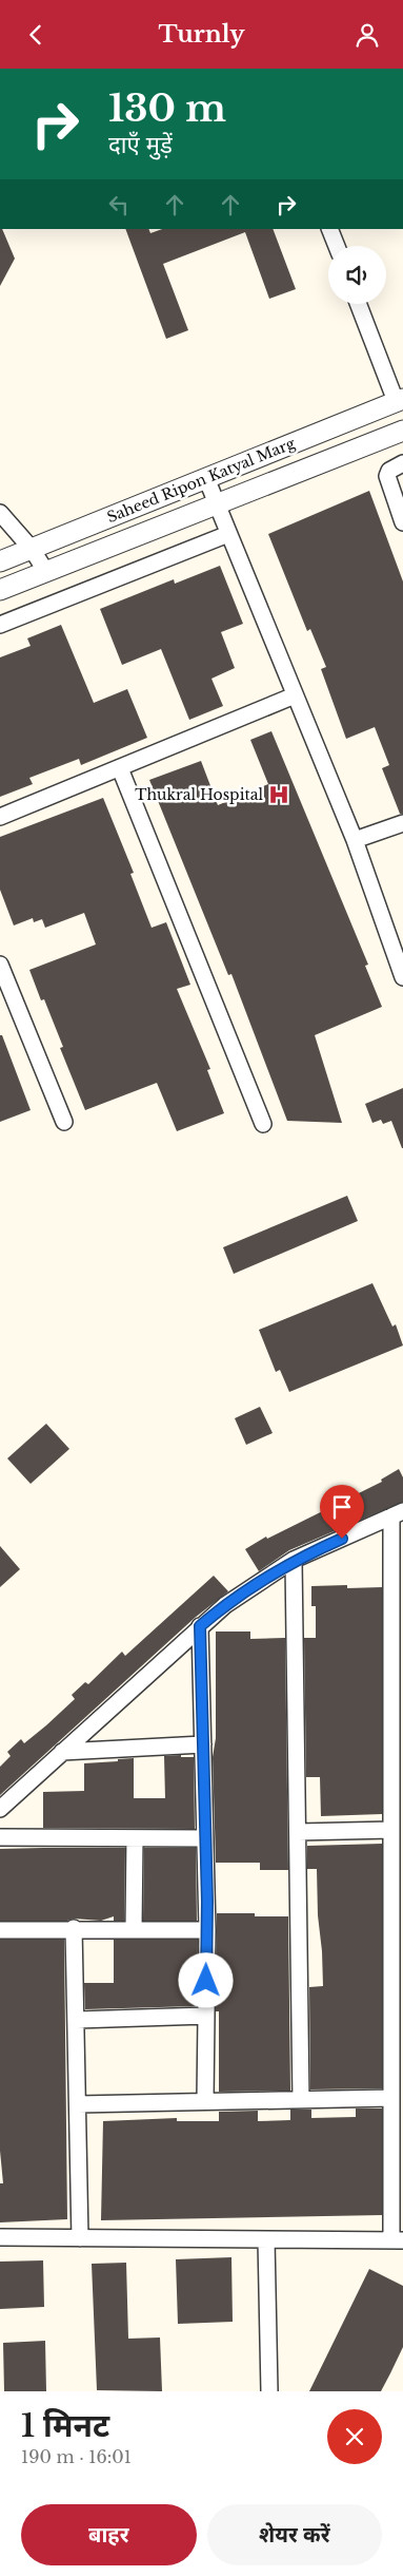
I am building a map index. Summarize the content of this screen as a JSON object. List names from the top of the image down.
{
  "streets": {
    "street": ["Saheed Ripon Katyal Marg"]
  },
  "places": {
    "hospital": ["Thukral Hospital"]
  },
  "page": {
    "header": "Turnly",
    "turn": ["130 m", "दाएँ मुड़ें"],
    "heading": ["1 मिनट", "190 m · 16:01"],
    "buttons": ["बाहर", "शेयर करें"]
  }
}
